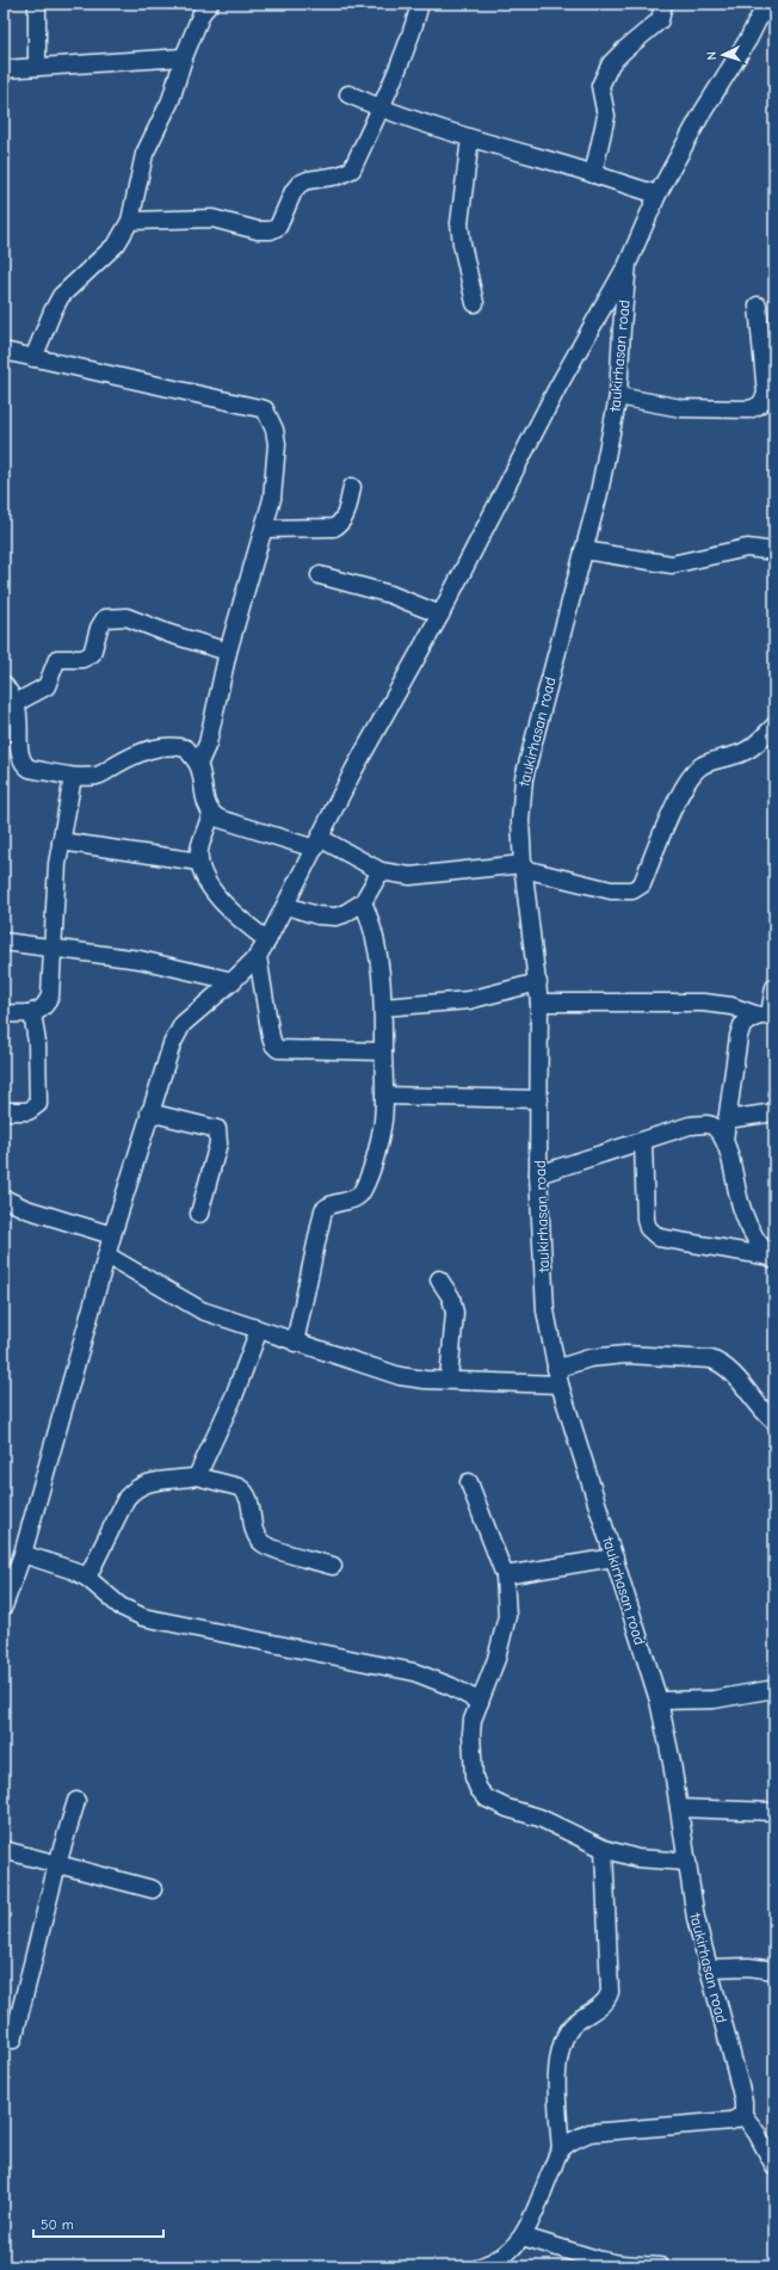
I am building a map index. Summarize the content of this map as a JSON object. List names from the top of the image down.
{
  "streets": {
    "street": ["taukirhasan road"]
  },
  "scale_bar": "50 m",
  "north": "left"
}
